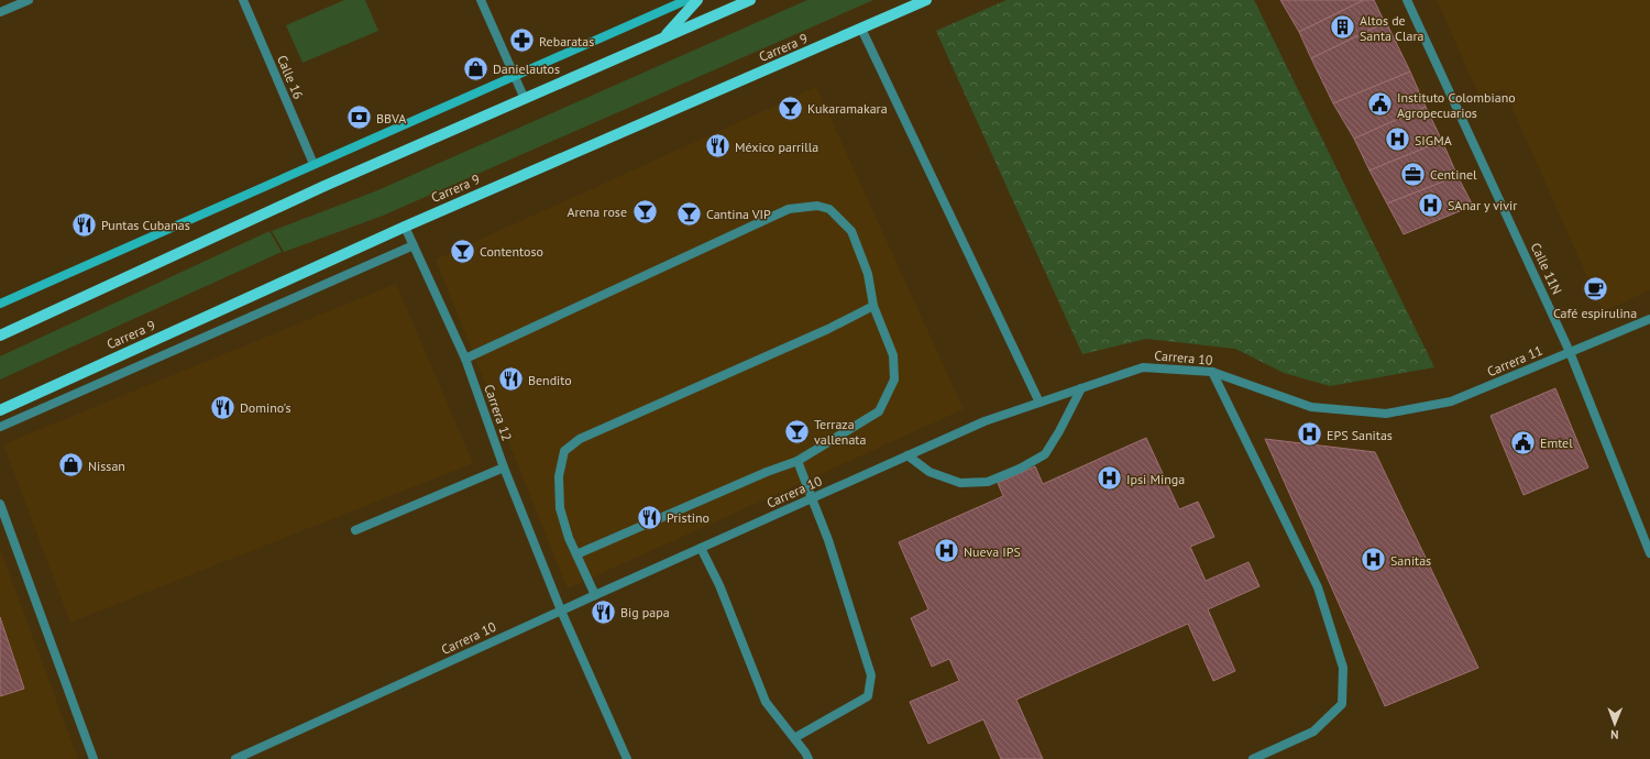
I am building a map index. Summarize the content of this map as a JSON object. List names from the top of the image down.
{
  "streets": {
    "main road": ["Carrera 9"],
    "street": [
      "Calle 16",
      "Calle 11N",
      "Carrera 10",
      "Carrera 11",
      "Carrera 12"
    ]
  },
  "crossings": [
    ["Carrera 9", "Carrera 12"],
    ["Calle 11N", "Carrera 11"],
    ["Carrera 10", "Carrera 11"],
    ["Carrera 10", "Carrera 12"]
  ],
  "places": {
    "building": ["Altos de Santa Clara"],
    "pharmacy": ["Rebaratas"],
    "shop": ["Danielautos", "Nissan"],
    "public building": ["Instituto Colombiano Agropecuarios", "Emtel"],
    "bar": [
      "Kukaramakara",
      "Arena rose",
      "Cantina VIP",
      "Contentoso",
      "Terraza vallenata"
    ],
    "bank": ["BBVA"],
    "hospital": [
      "SIGMA",
      "SAnar y vivir",
      "EPS Sanitas",
      "Ipsi Minga",
      "Nueva IPS",
      "Sanitas"
    ],
    "restaurant": [
      "México parrilla",
      "Puntas Cubanas",
      "Bendito",
      "Domino's",
      "Pristino",
      "Big papa"
    ],
    "office": ["Centinel"],
    "cafe": ["Café espirulina"]
  },
  "north": "bottom"
}
